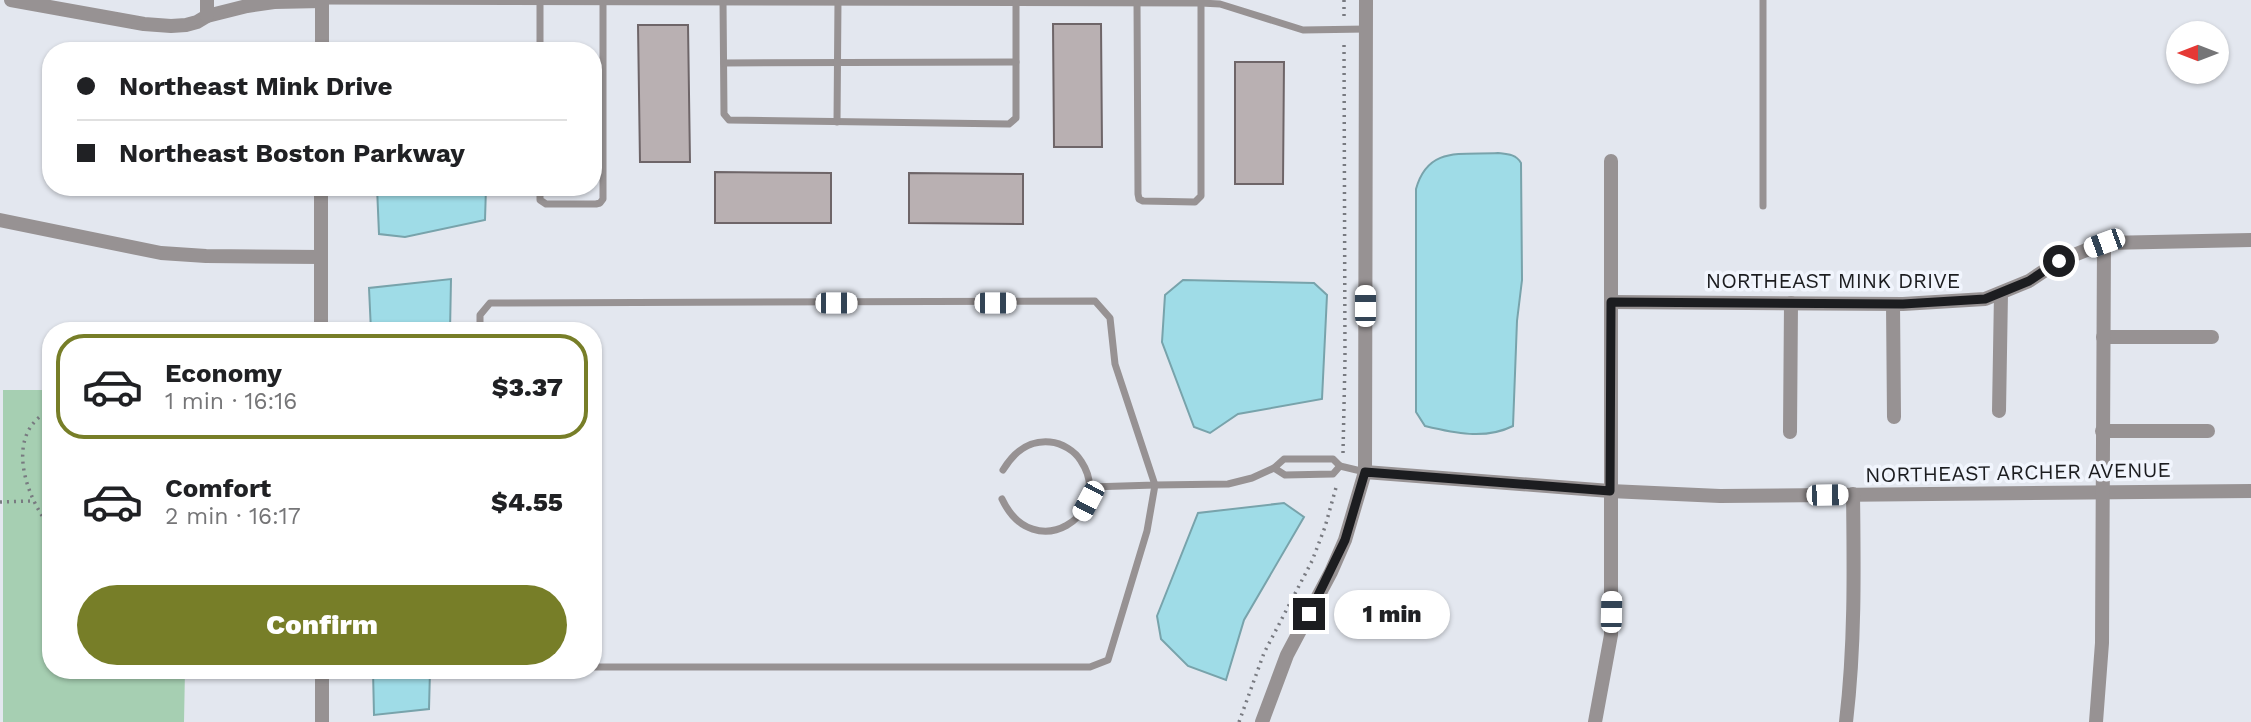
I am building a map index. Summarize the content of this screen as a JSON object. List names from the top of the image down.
{
  "streets": {
    "street": ["NORTHEAST MINK DRIVE", "NORTHEAST ARCHER AVENUE"]
  },
  "north": "left",
  "page": {
    "banner": ["Northeast Mink Drive", "Northeast Boston Parkway"],
    "list": [
      {
        "name": "Economy",
        "note": "1 min · 16:16",
        "value": "$3.37"
      },
      {
        "name": "Comfort",
        "note": "2 min · 16:17",
        "value": "$4.55"
      }
    ],
    "buttons": "Confirm",
    "bubble": "1 min"
  }
}
